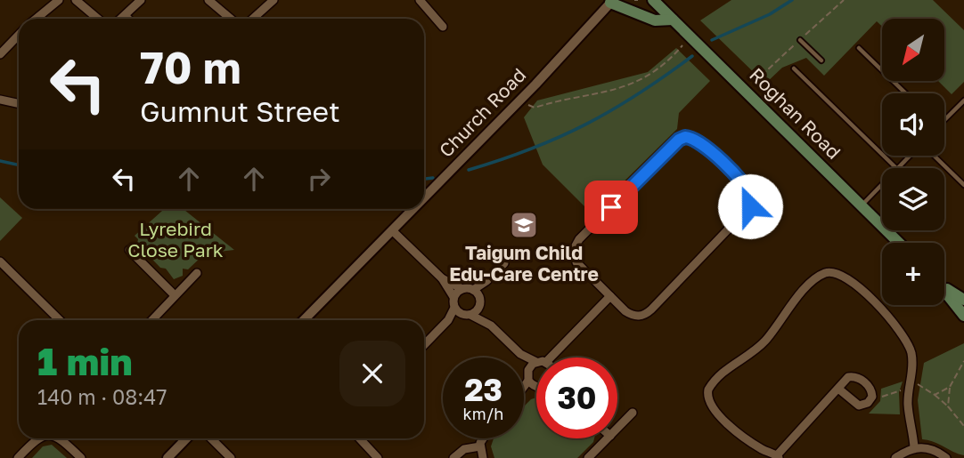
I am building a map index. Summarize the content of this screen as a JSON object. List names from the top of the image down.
{
  "streets": {
    "main road": ["Roghan Road"],
    "street": ["Church Road"]
  },
  "parks": ["Lyrebird Close Park"],
  "places": {
    "school or university": ["Taigum Child Edu-Care Centre"]
  },
  "north": "bottom left",
  "page": {
    "map_buttons": "+",
    "turn": ["70 m", "Gumnut Street"],
    "heading": ["1 min", "140 m · 08:47"],
    "speed": "23 km/h",
    "limit": "30"
  }
}
